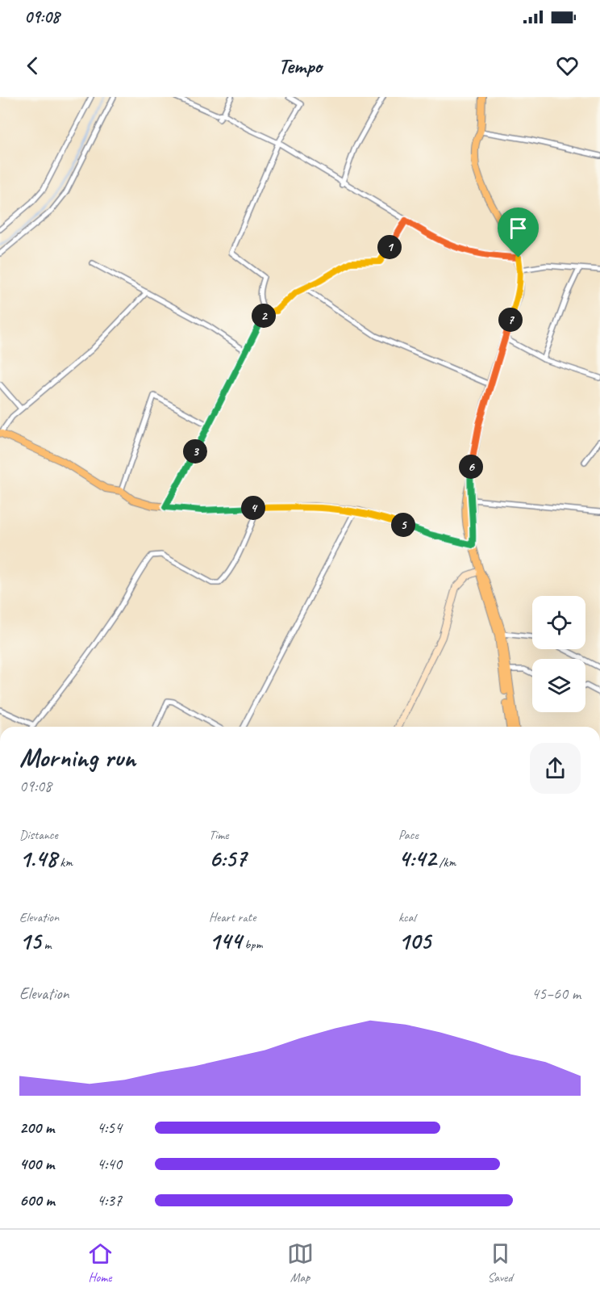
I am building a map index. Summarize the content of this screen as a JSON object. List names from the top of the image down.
{
  "page": {
    "status": "09:08",
    "header": "Tempo",
    "pins": [
      "1",
      "2",
      "7",
      "3",
      "6",
      "4",
      "5"
    ],
    "heading": ["Morning run", "09:08"],
    "stats": [
      ["Distance", "1.48 km"],
      ["Time", "6:57"],
      ["Pace", "4:42 /km"],
      ["Elevation", "15 m"],
      ["Heart rate", "144 bpm"],
      ["kcal", "105"]
    ],
    "chart": ["Elevation", "45–60 m"],
    "list": [
      {
        "name": "200 m",
        "note": "4:54"
      },
      {
        "name": "400 m",
        "note": "4:40"
      },
      {
        "name": "600 m",
        "note": "4:37"
      }
    ],
    "tabs": ["Home", "Map", "Saved"]
  }
}
